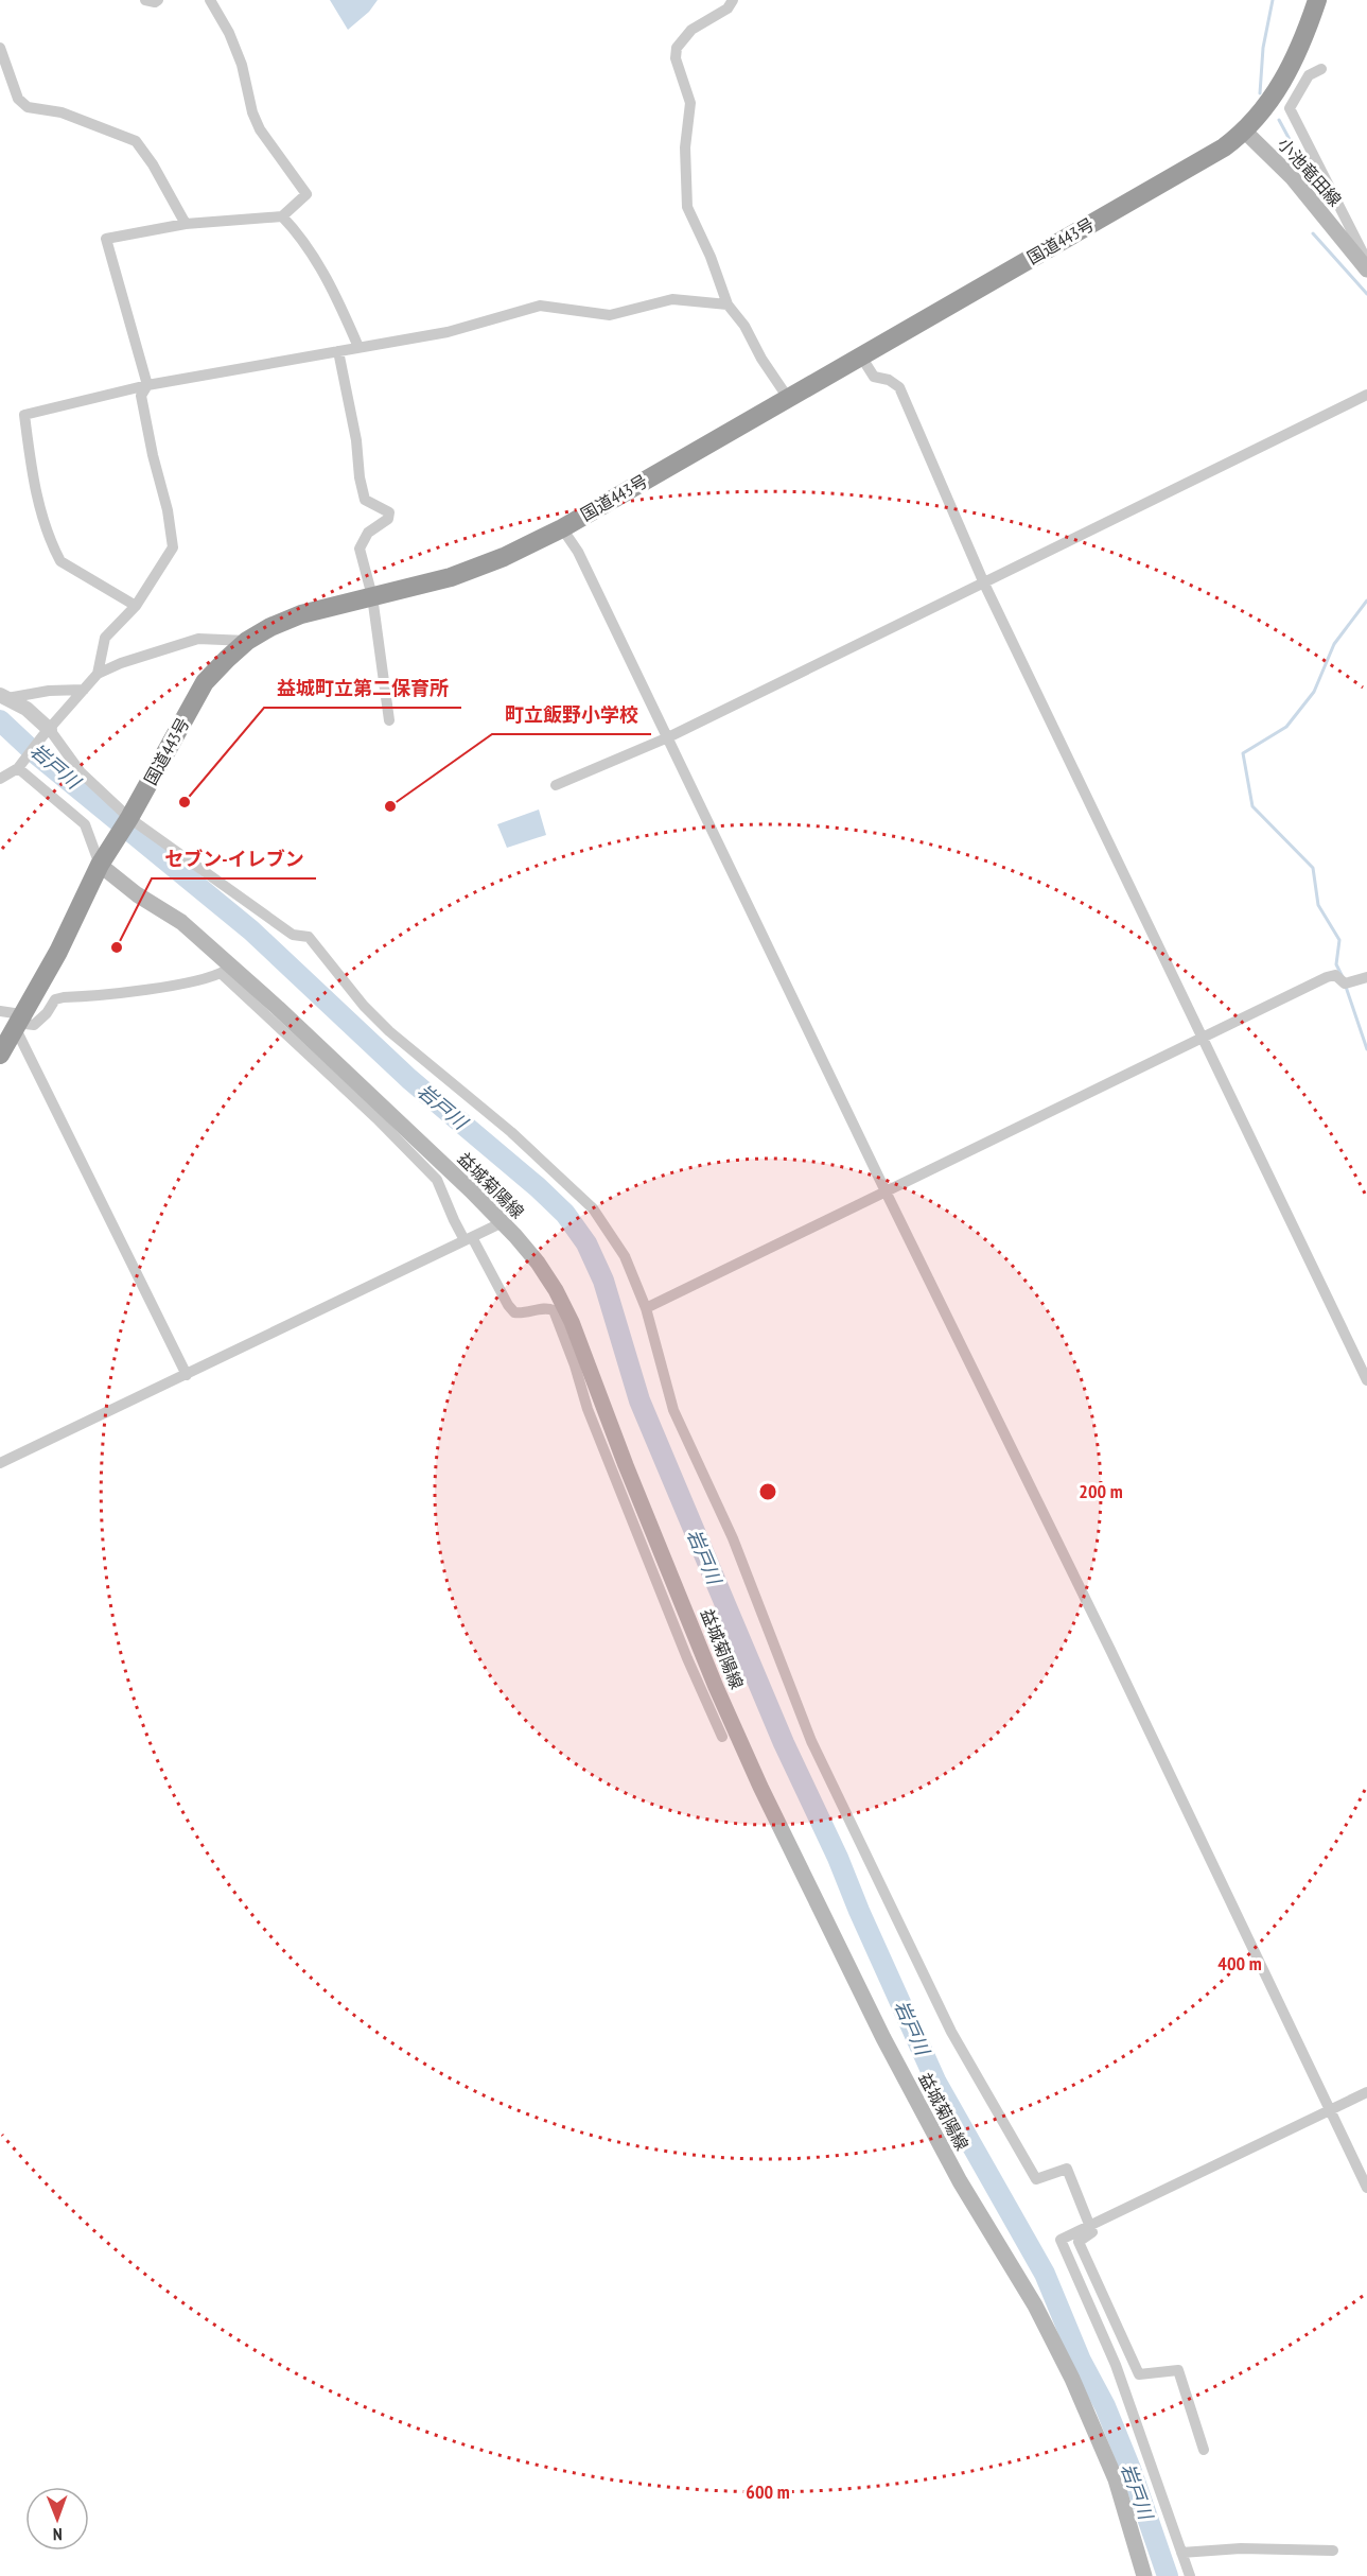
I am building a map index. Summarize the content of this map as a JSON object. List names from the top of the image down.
{
  "streets": {
    "highway": ["国道443号"],
    "main road": ["小池竜田線", "益城菊陽線"]
  },
  "crossings": [
    ["小池竜田線", "国道443号"],
    ["国道443号", "益城菊陽線"]
  ],
  "water": ["岩戸川"],
  "places": ["益城町立第二保育所", "町立飯野小学校", "セブン-イレブン"],
  "north": "bottom",
  "rings": ["200 m", "400 m", "600 m"]
}
